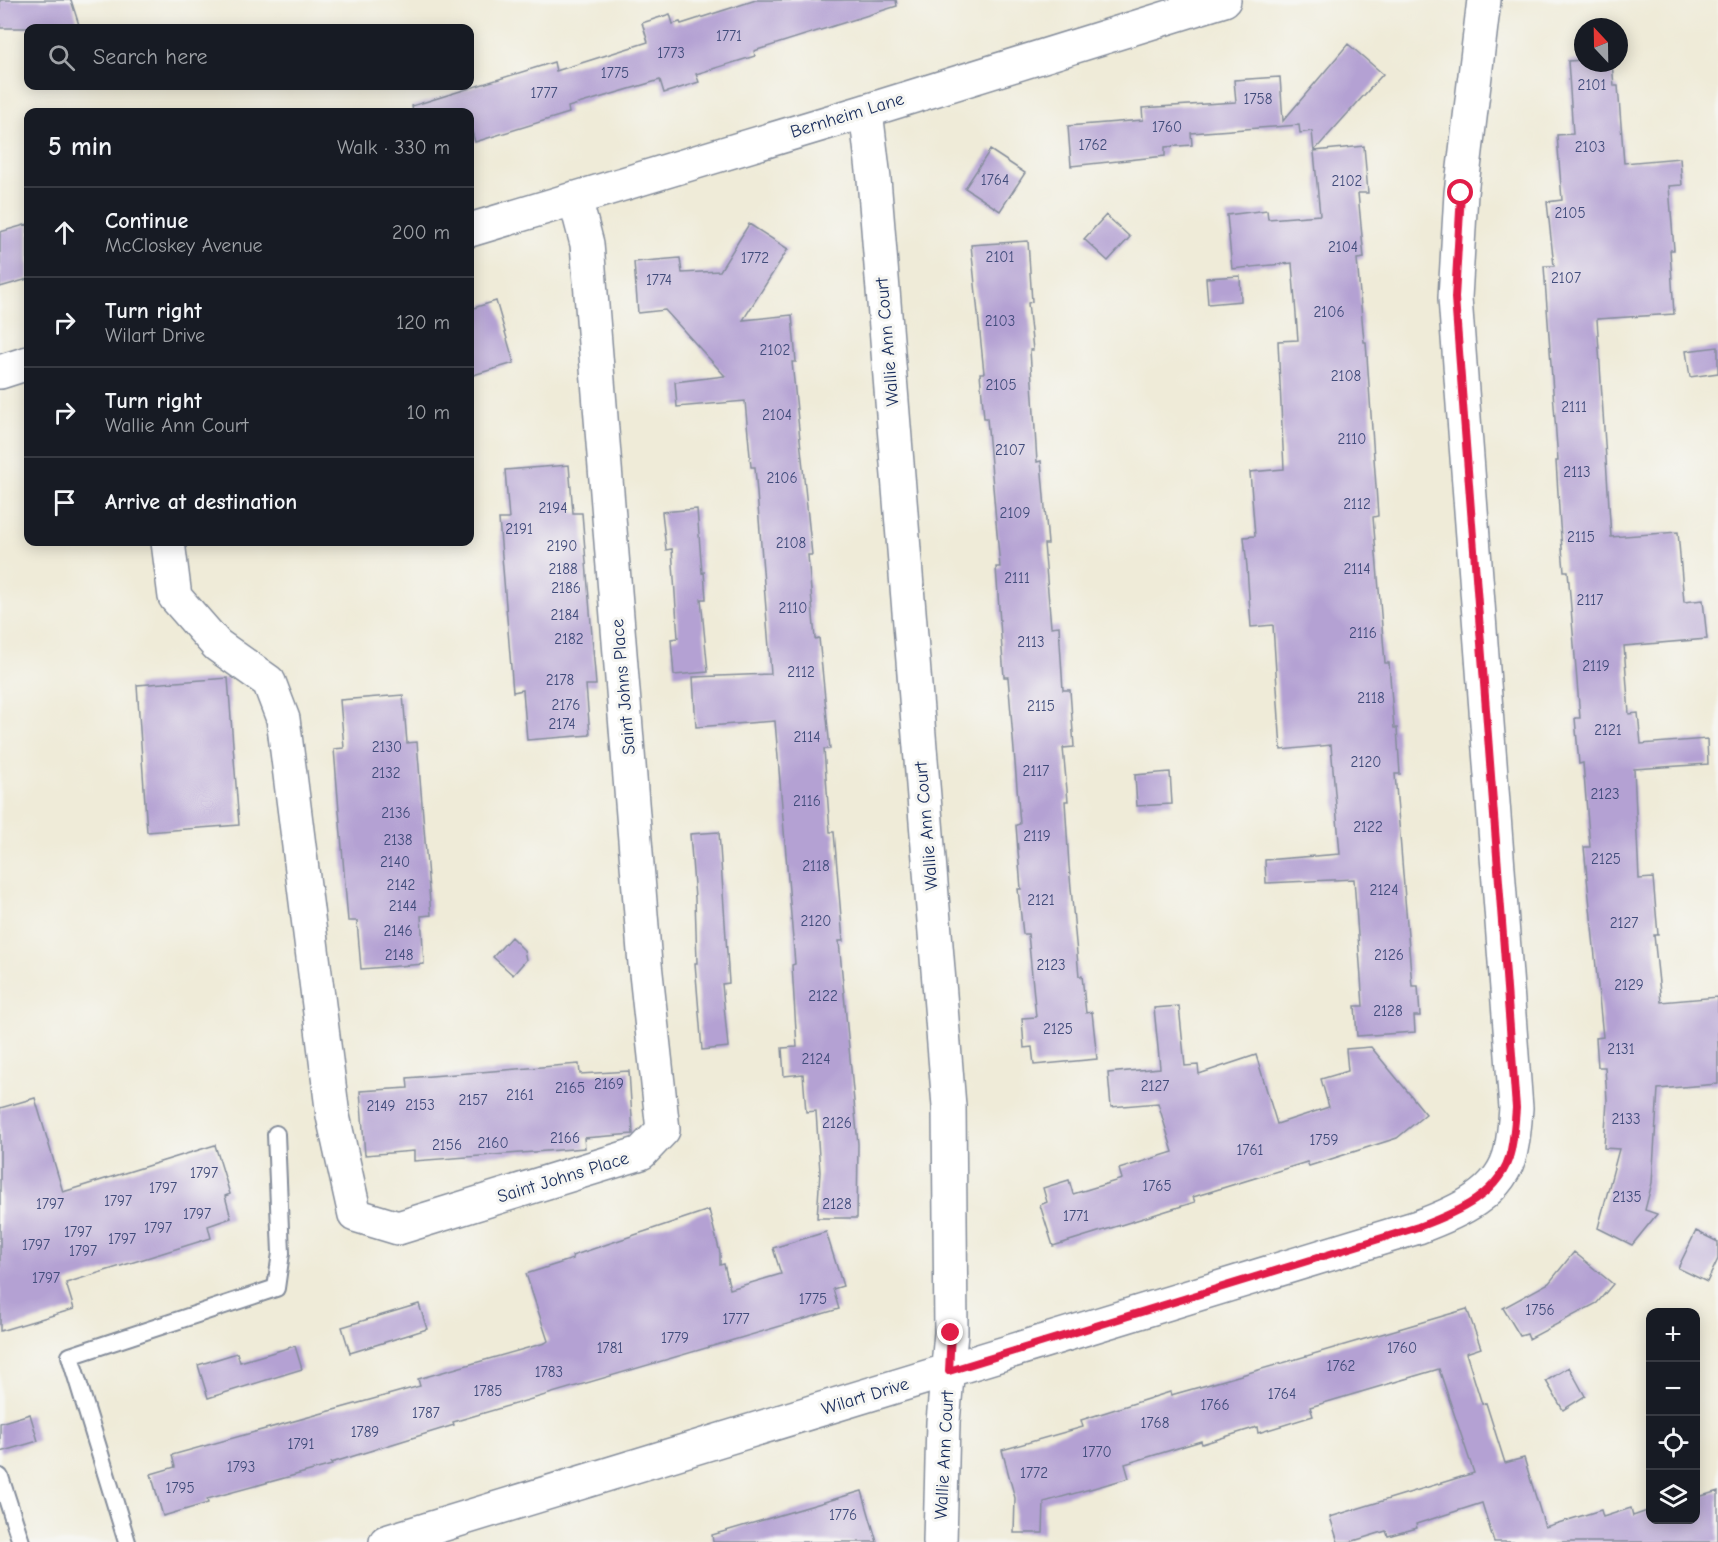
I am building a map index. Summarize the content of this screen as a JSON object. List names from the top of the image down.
{
  "streets": {
    "street": [
      "Bernheim Lane",
      "Wallie Ann Court",
      "Saint Johns Place",
      "Wilart Drive"
    ]
  },
  "crossings": [
    ["Bernheim Lane", "Wallie Ann Court"],
    ["Bernheim Lane", "Saint Johns Place"],
    ["Wallie Ann Court", "Wilart Drive"]
  ],
  "house_numbers": [
    "1771",
    "1773",
    "1775",
    "2101",
    "1777",
    "1758",
    "1760",
    "1762",
    "2103",
    "1764",
    "2102",
    "2105",
    "2104",
    "2101",
    "1772",
    "2107",
    "1774",
    "2106",
    "2103",
    "2102",
    "2108",
    "2105",
    "2111",
    "2104",
    "2110",
    "2107",
    "2113",
    "2106",
    "2112",
    "2194",
    "2109",
    "2191",
    "2115",
    "2108",
    "2190",
    "2188",
    "2114",
    "2111",
    "2186",
    "2117",
    "2110",
    "2184",
    "2116",
    "2182",
    "2113",
    "2119",
    "2112",
    "2178",
    "2118",
    "2176",
    "2115",
    "2174",
    "2121",
    "2114",
    "2130",
    "2120",
    "2117",
    "2132",
    "2123",
    "2116",
    "2136",
    "2122",
    "2119",
    "2138",
    "2125",
    "2140",
    "2118",
    "2142",
    "2124",
    "2121",
    "2144",
    "2120",
    "2127",
    "2146",
    "2148",
    "2126",
    "2123",
    "2129",
    "2122",
    "2128",
    "2125",
    "2131",
    "2124",
    "2169",
    "2127",
    "2165",
    "2161",
    "2157",
    "2153",
    "2149",
    "2133",
    "2126",
    "2166",
    "1759",
    "2160",
    "2156",
    "1761",
    "1797",
    "1765",
    "1797",
    "2135",
    "1797",
    "1797",
    "2128",
    "1797",
    "1771",
    "1797",
    "1797",
    "1797",
    "1797",
    "1797",
    "1797",
    "1775",
    "1756",
    "1777",
    "1779",
    "1781",
    "1760",
    "1762",
    "1783",
    "1785",
    "1764",
    "1766",
    "1787",
    "1768",
    "1789",
    "1791",
    "1770",
    "1793",
    "1772",
    "1795",
    "1776"
  ],
  "north": "top",
  "page": {
    "search": "Search here",
    "heading": ["5 min", "Walk · 330 m"],
    "list": [
      ["Continue", "McCloskey Avenue", "200 m"],
      ["Turn right", "Wilart Drive", "120 m"],
      ["Turn right", "Wallie Ann Court", "10 m"],
      "Arrive at destination"
    ],
    "map_buttons": ["+", "−"]
  }
}
